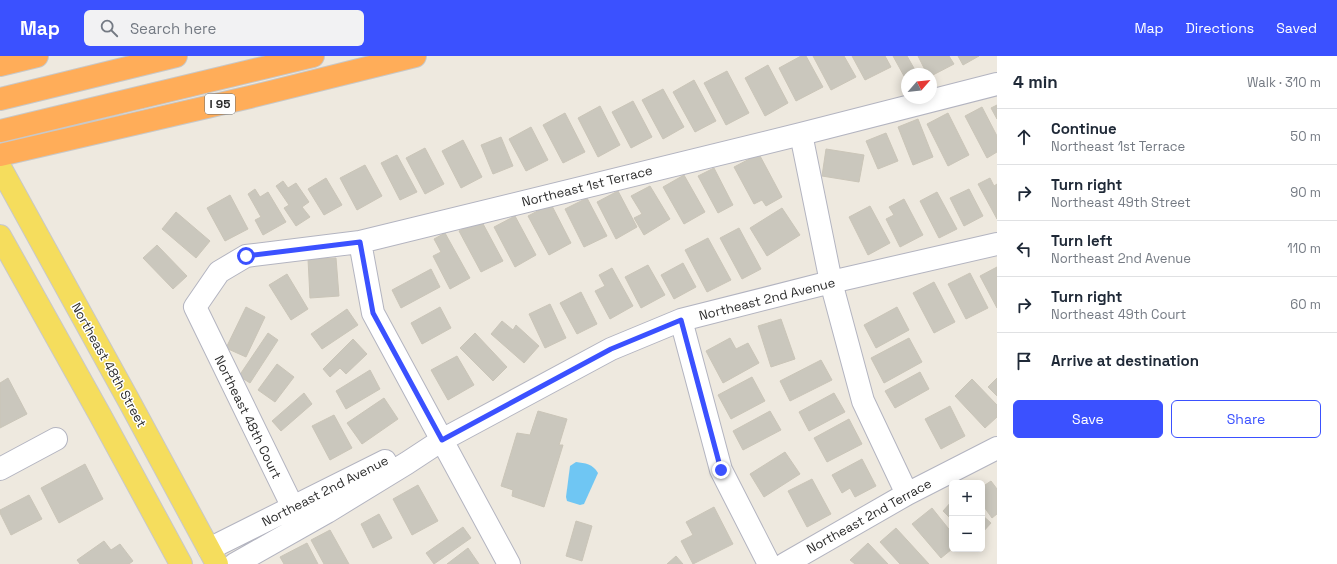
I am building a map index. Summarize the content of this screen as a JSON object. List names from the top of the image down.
{
  "streets": {
    "highway": ["I 95"],
    "main road": ["Northeast 48th Street"],
    "street": [
      "Northeast 1st Terrace",
      "Northeast 2nd Avenue",
      "Northeast 48th Court",
      "Northeast 2nd Terrace"
    ]
  },
  "crossings": [
    ["Northeast 1st Terrace", "Northeast 48th Court"],
    ["Northeast 2nd Avenue", "Northeast 48th Street"],
    ["Northeast 2nd Avenue", "Northeast 48th Court"]
  ],
  "north": "top right",
  "page": {
    "header": "Map",
    "search": "Search here",
    "nav": ["Map", "Directions", "Saved"],
    "heading": ["4 min", "Walk · 310 m"],
    "list": [
      ["Continue", "Northeast 1st Terrace", "50 m"],
      ["Turn right", "Northeast 49th Street", "90 m"],
      ["Turn left", "Northeast 2nd Avenue", "110 m"],
      ["Turn right", "Northeast 49th Court", "60 m"],
      "Arrive at destination"
    ],
    "buttons": ["Save", "Share"],
    "map_buttons": ["+", "−"]
  }
}
